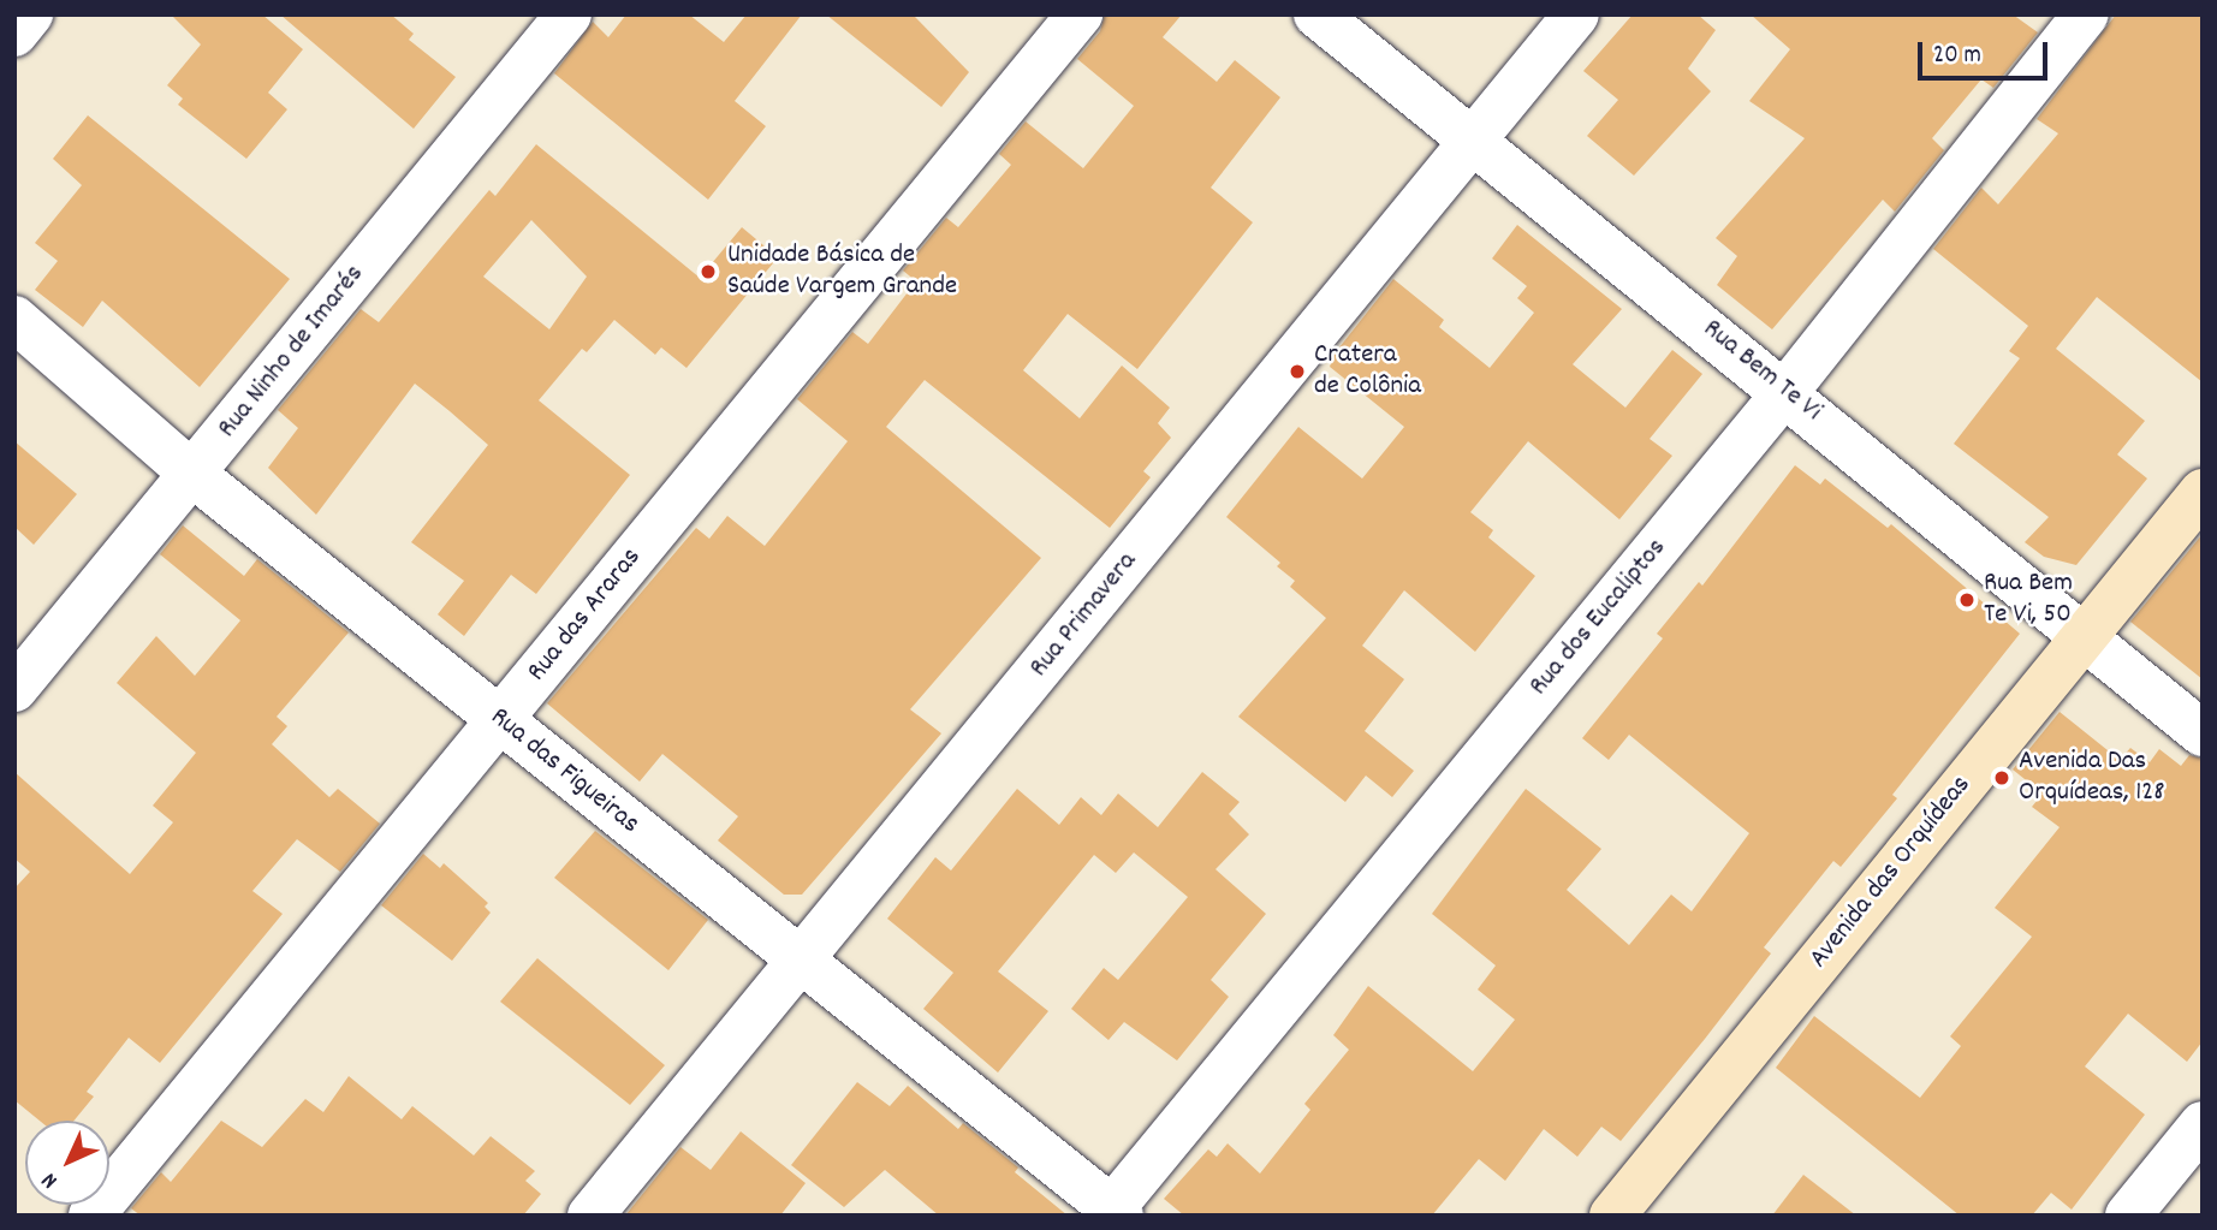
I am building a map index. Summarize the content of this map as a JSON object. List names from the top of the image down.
{
  "streets": {
    "street": [
      "Rua Ninho de Imarés",
      "Rua Bem Te Vi",
      "Rua das Araras",
      "Rua Primavera",
      "Rua dos Eucaliptos",
      "Rua das Figueiras",
      "Avenida das Orquídeas"
    ]
  },
  "crossings": [
    ["Rua Ninho de Imarés", "Rua das Figueiras"],
    ["Rua Bem Te Vi", "Rua Primavera"],
    ["Rua Bem Te Vi", "Rua dos Eucaliptos"],
    ["Rua Bem Te Vi", "Avenida das Orquídeas"],
    ["Rua das Araras", "Rua das Figueiras"],
    ["Rua Primavera", "Rua das Figueiras"],
    ["Rua dos Eucaliptos", "Rua das Figueiras"]
  ],
  "places": [
    "Unidade Básica de Saúde Vargem Grande",
    "Cratera de Colônia",
    "Rua Bem Te Vi, 50",
    "Avenida Das Orquídeas, 128"
  ],
  "scale_bar": "20 m",
  "north": "bottom left"
}
